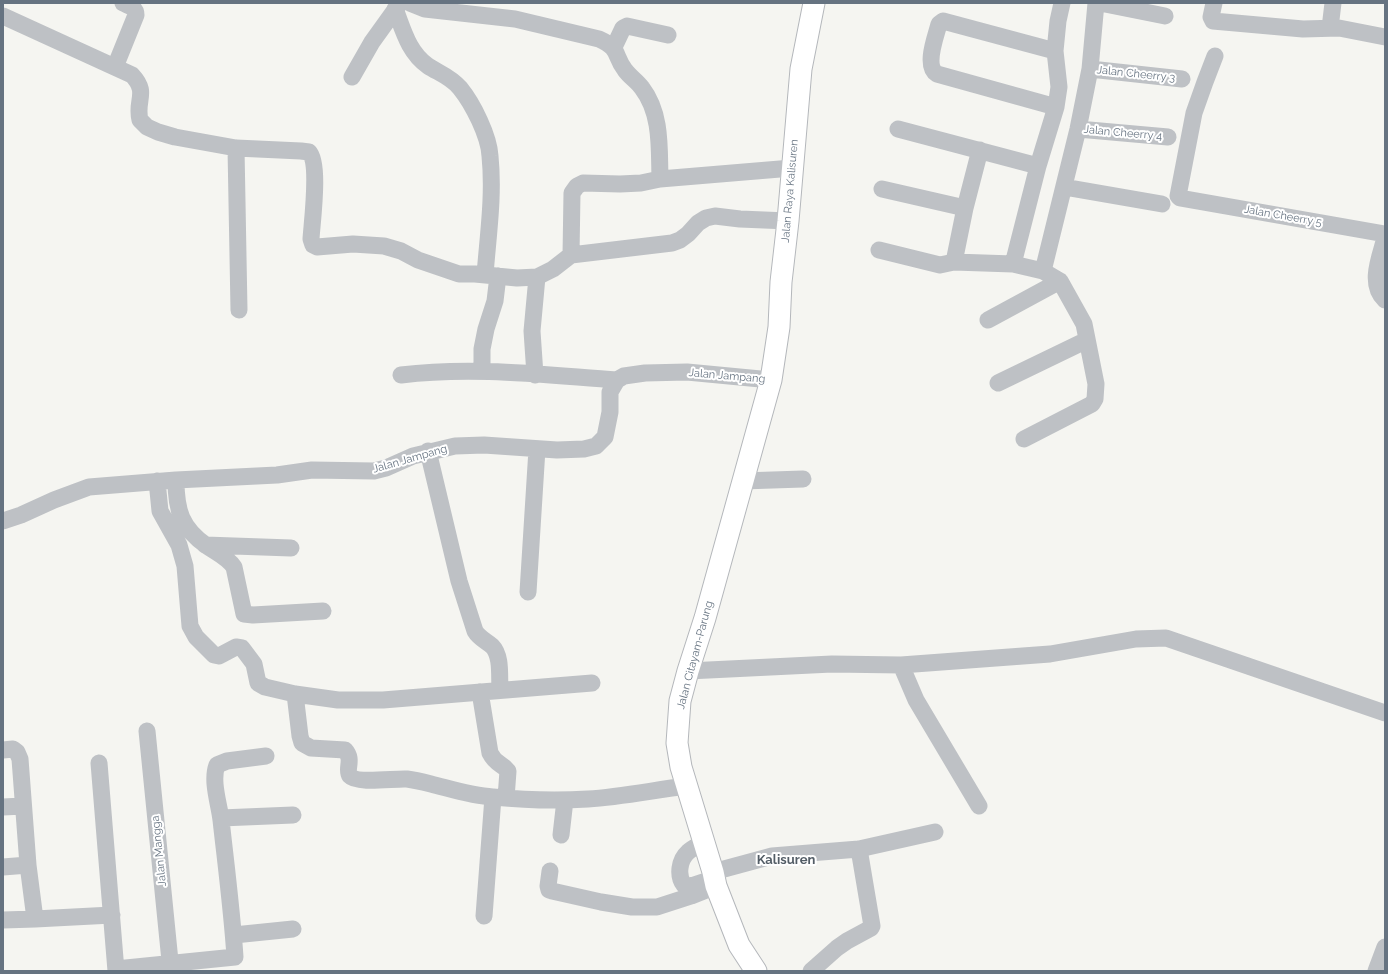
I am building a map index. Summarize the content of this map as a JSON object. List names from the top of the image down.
{
  "streets": {
    "main road": ["Jalan Raya Kalisuren", "Jalan Citayam-Parung"],
    "street": [
      "Jalan Cheerry 3",
      "Jalan Cheerry 4",
      "Jalan Cheerry 5",
      "Jalan Jampang",
      "Jalan Mangga"
    ]
  },
  "crossings": [
    ["Jalan Raya Kalisuren", "Jalan Jampang"],
    ["Jalan Raya Kalisuren", "Jalan Citayam-Parung"],
    ["Jalan Jampang", "Jalan Citayam-Parung"]
  ],
  "districts": ["Kalisuren"]
}
